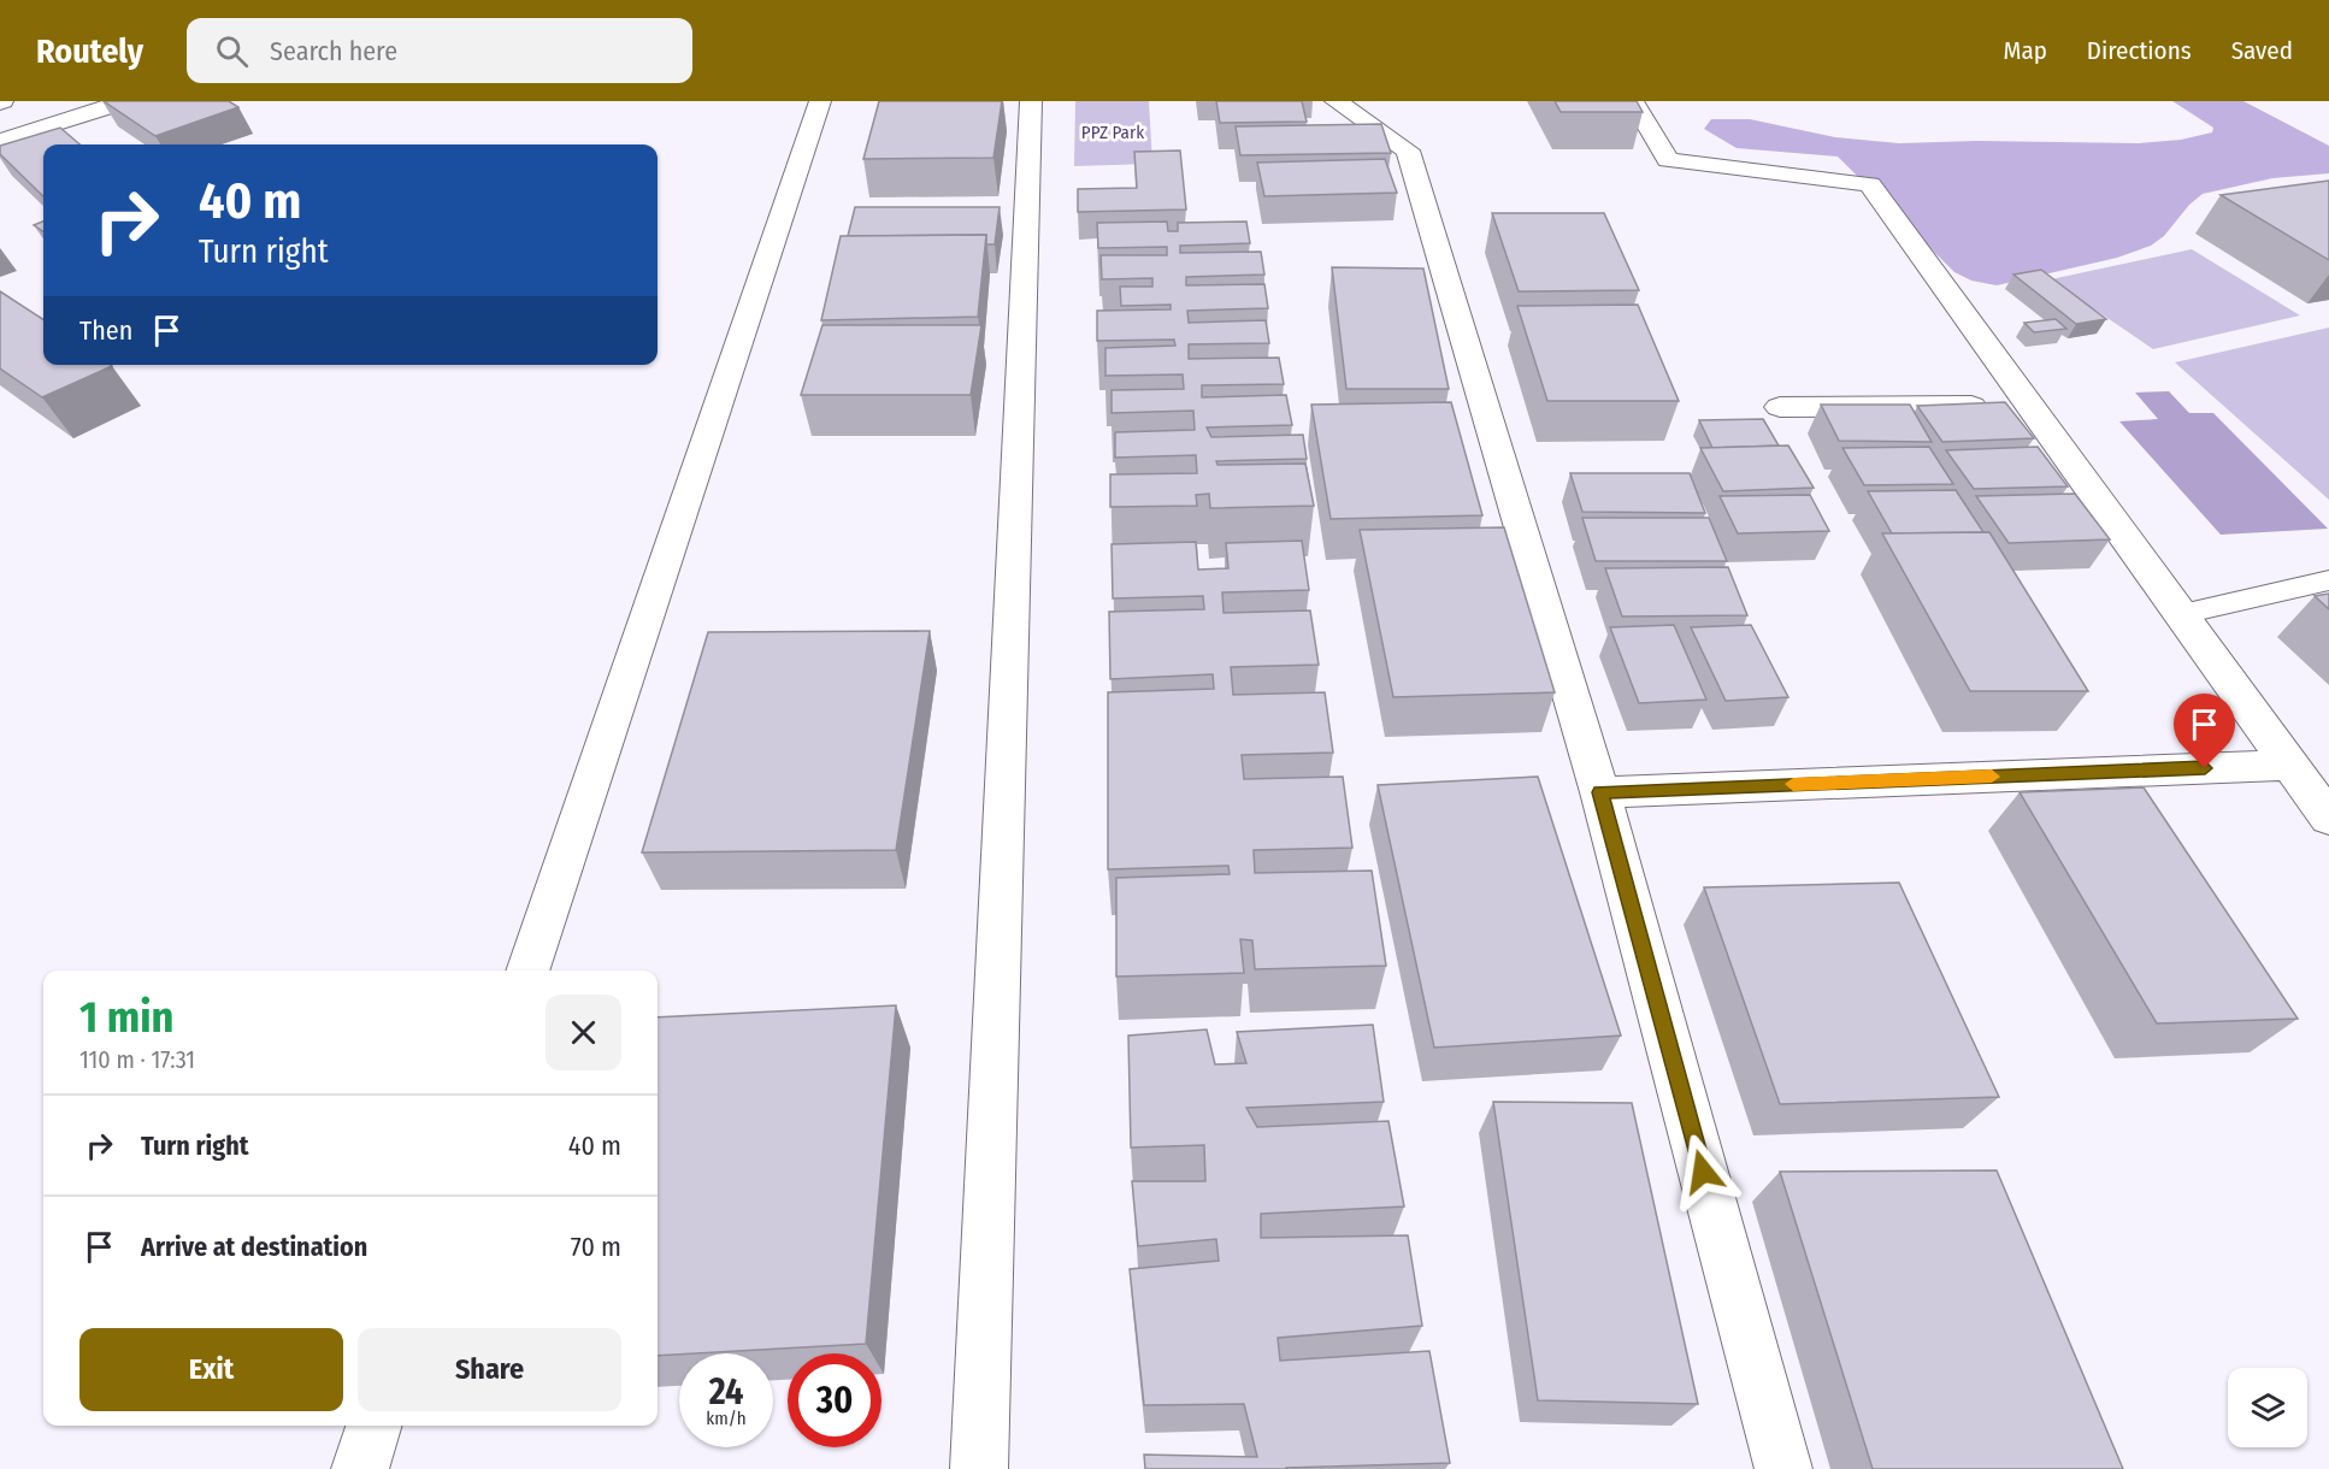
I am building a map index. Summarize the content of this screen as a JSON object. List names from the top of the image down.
{
  "parks": ["PPZ Park"],
  "page": {
    "header": "Routely",
    "search": "Search here",
    "nav": ["Map", "Directions", "Saved"],
    "turn": ["40 m", "Turn right"],
    "then": "Then",
    "heading": ["1 min", "110 m · 17:31"],
    "list": [
      {
        "name": "Turn right",
        "value": "40 m"
      },
      {
        "name": "Arrive at destination",
        "value": "70 m"
      }
    ],
    "buttons": ["Exit", "Share"],
    "speed": "24 km/h",
    "limit": "30"
  }
}
